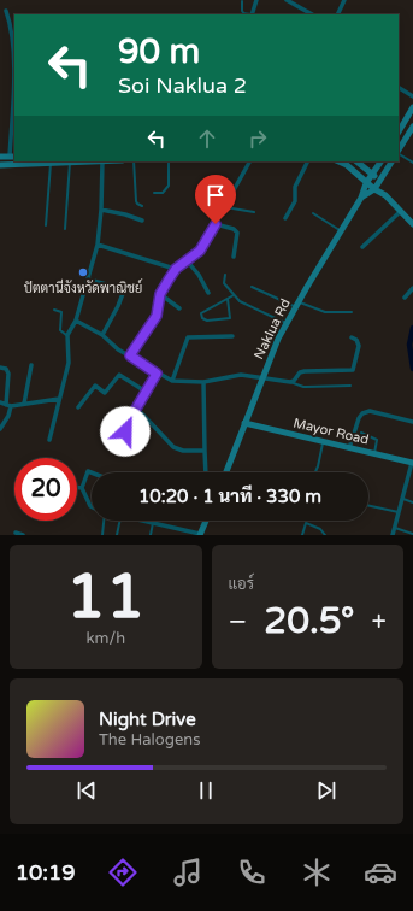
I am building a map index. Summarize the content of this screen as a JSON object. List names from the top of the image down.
{
  "streets": {
    "main road": ["Naklua Rd", "Mayor Road"]
  },
  "crossings": [
    ["Naklua Rd", "Mayor Road"]
  ],
  "places": ["ปัตตานีจังหวัดพาณิชย์"],
  "page": {
    "turn": ["90 m", "Soi Naklua 2"],
    "limit": "20",
    "trip": "10:20 · 1 นาที · 330 m",
    "tile": [
      ["11", "km/h"],
      "แอร์"
    ],
    "heat": ["−", "20.5°", "+"],
    "song": ["Night Drive", "The Halogens"],
    "tabs": "10:19"
  }
}
